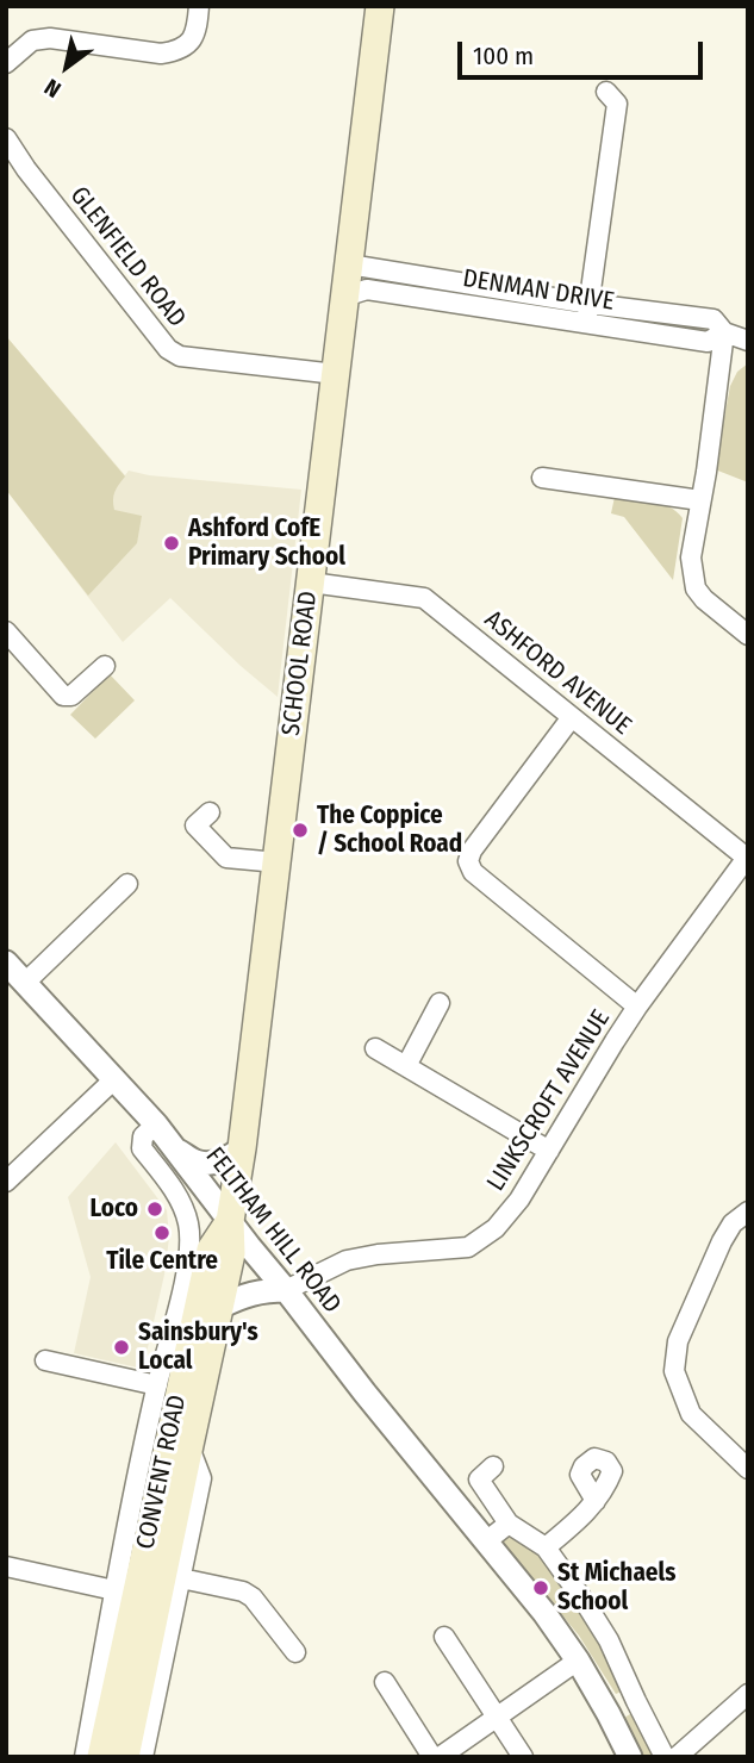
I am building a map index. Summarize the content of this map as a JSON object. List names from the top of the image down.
{
  "streets": {
    "main road": ["SCHOOL ROAD", "CONVENT ROAD"],
    "street": [
      "GLENFIELD ROAD",
      "DENMAN DRIVE",
      "ASHFORD AVENUE",
      "LINKSCROFT AVENUE",
      "FELTHAM HILL ROAD"
    ]
  },
  "crossings": [
    ["GLENFIELD ROAD", "SCHOOL ROAD"],
    ["DENMAN DRIVE", "SCHOOL ROAD"],
    ["SCHOOL ROAD", "ASHFORD AVENUE"],
    ["SCHOOL ROAD", "FELTHAM HILL ROAD"],
    ["SCHOOL ROAD", "CONVENT ROAD"],
    ["ASHFORD AVENUE", "LINKSCROFT AVENUE"],
    ["LINKSCROFT AVENUE", "FELTHAM HILL ROAD"],
    ["FELTHAM HILL ROAD", "CONVENT ROAD"]
  ],
  "places": [
    "Ashford CofE Primary School",
    "The Coppice / School Road",
    "Loco",
    "Tile Centre",
    "Sainsbury's Local",
    "St Michaels School"
  ],
  "scale_bar": "100 m",
  "north": "bottom left"
}
